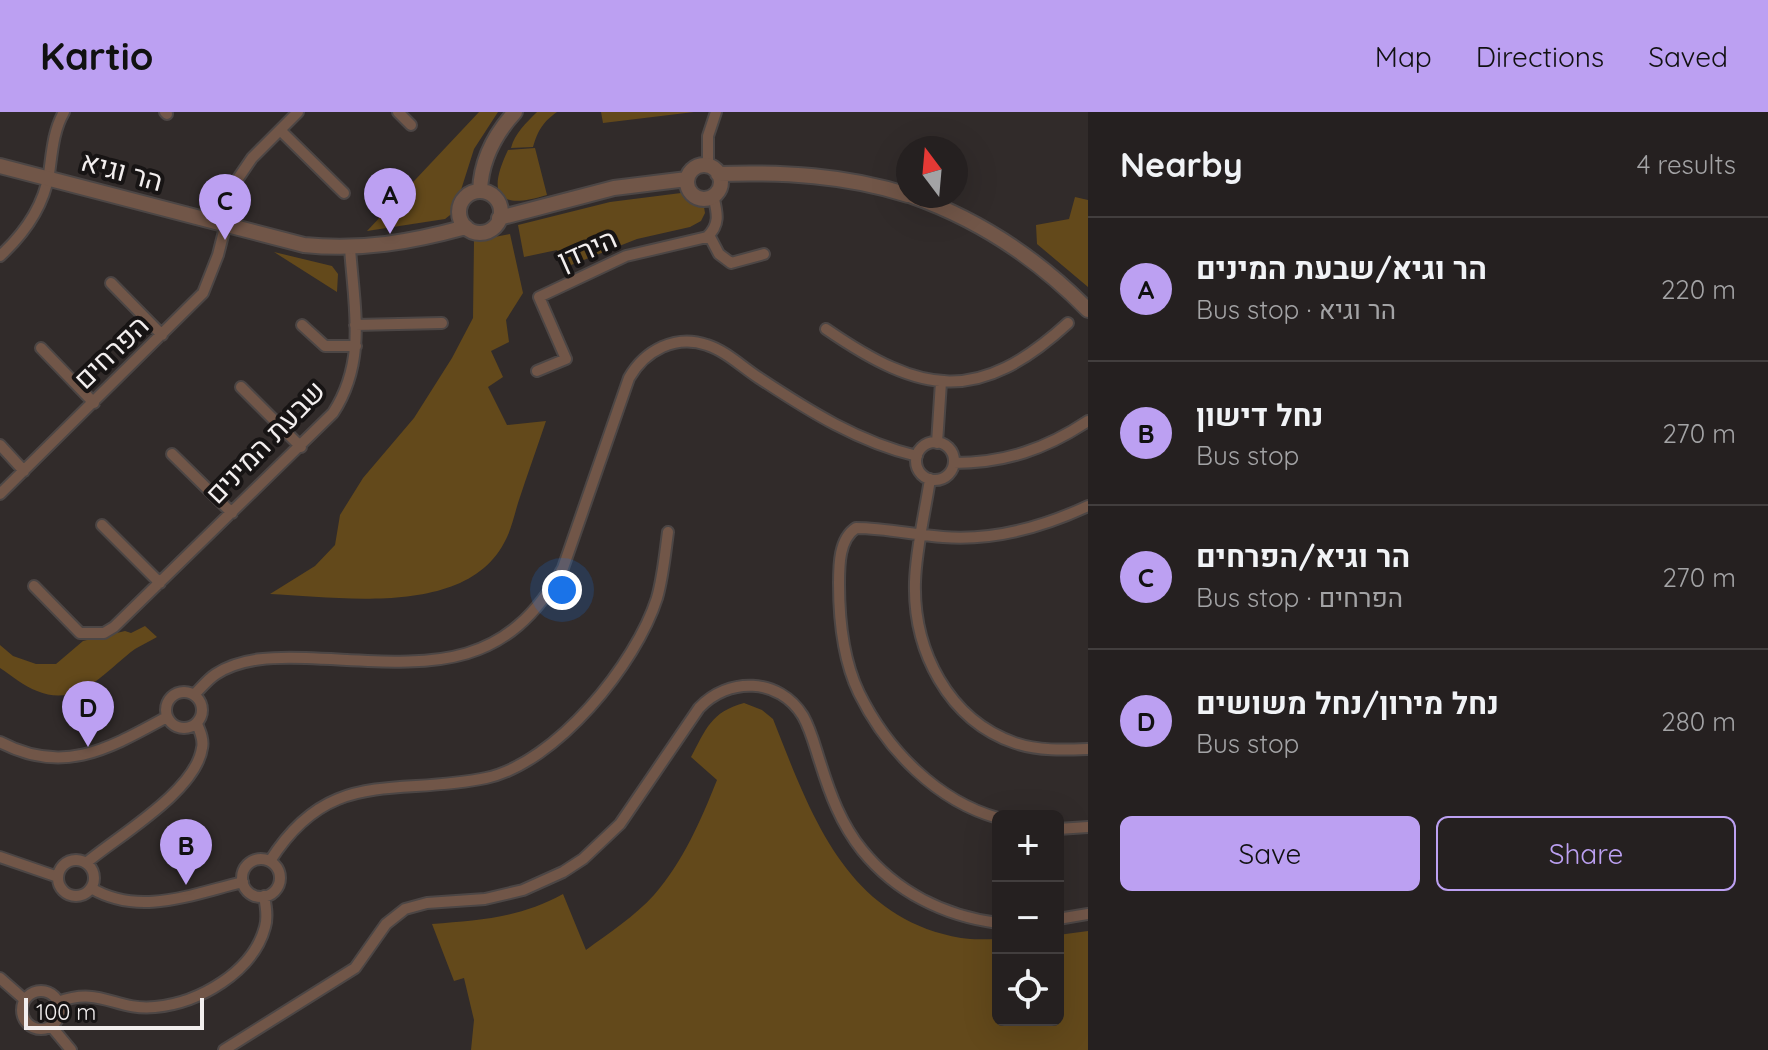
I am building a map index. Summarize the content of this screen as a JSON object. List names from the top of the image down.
{
  "streets": {
    "street": [
      "הר וגיא",
      "הירדן",
      "הפרחים",
      "שבעת המינים"
    ]
  },
  "crossings": [
    ["הר וגיא", "הפרחים"],
    ["הר וגיא", "שבעת המינים"]
  ],
  "scale_bar": "100 m",
  "north": "top",
  "page": {
    "header": "Kartio",
    "nav": ["Map", "Directions", "Saved"],
    "heading": ["Nearby", "4 results"],
    "pins": [
      "A",
      "C",
      "D",
      "B"
    ],
    "list": [
      {
        "mark": "A",
        "name": "הר וגיא/שבעת המינים",
        "note": "Bus stop · הר וגיא",
        "value": "220 m"
      },
      {
        "mark": "B",
        "name": "נחל דישון",
        "note": "Bus stop",
        "value": "270 m"
      },
      {
        "mark": "C",
        "name": "הר וגיא/הפרחים",
        "note": "Bus stop · הפרחים",
        "value": "270 m"
      },
      {
        "mark": "D",
        "name": "נחל מירון/נחל משושים",
        "note": "Bus stop",
        "value": "280 m"
      }
    ],
    "buttons": ["Save", "Share"],
    "map_buttons": ["+", "−"],
    "scale": "100 m"
  }
}
